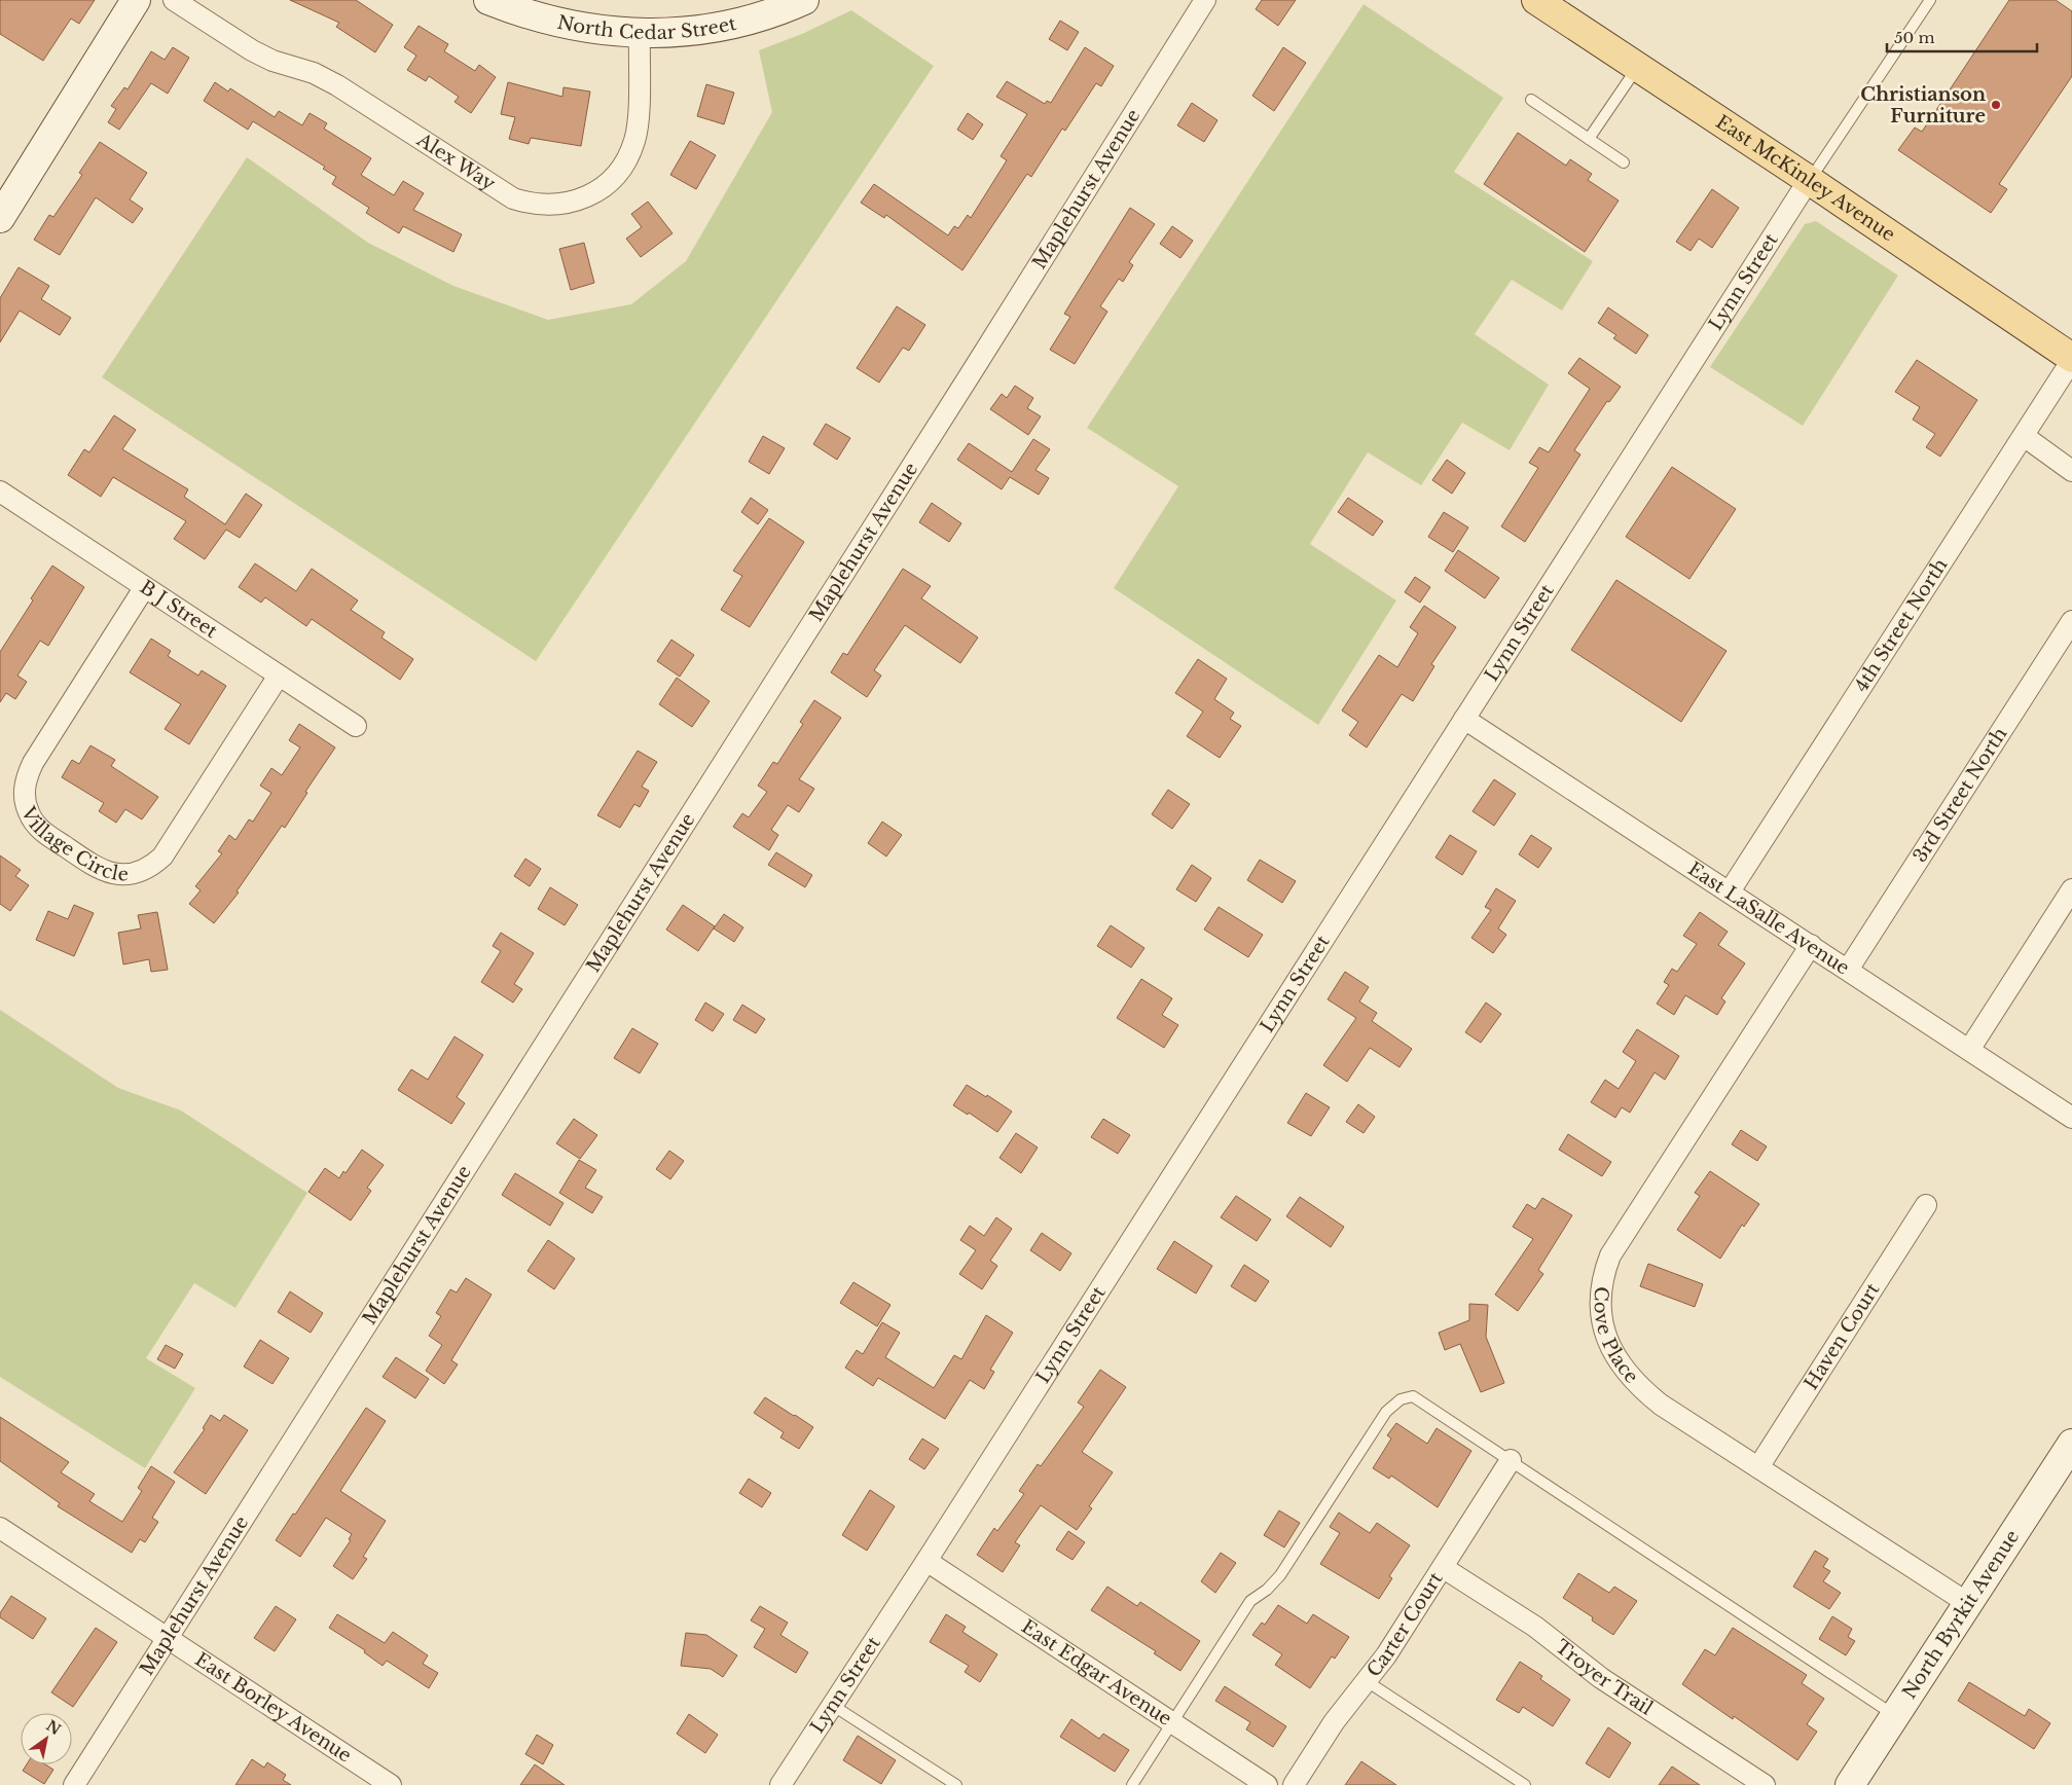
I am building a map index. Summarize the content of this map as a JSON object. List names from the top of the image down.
{
  "streets": {
    "main road": ["East McKinley Avenue"],
    "street": [
      "North Cedar Street",
      "Alex Way",
      "Maplehurst Avenue",
      "Lynn Street",
      "B J Street",
      "4th Street North",
      "3rd Street North",
      "Village Circle",
      "East LaSalle Avenue",
      "Cove Place",
      "Haven Court",
      "North Byrkit Avenue",
      "Carter Court",
      "East Edgar Avenue",
      "Troyer Trail",
      "East Borley Avenue"
    ]
  },
  "crossings": [
    ["North Cedar Street", "Alex Way"],
    ["East McKinley Avenue", "Lynn Street"],
    ["East McKinley Avenue", "4th Street North"],
    ["Maplehurst Avenue", "East Borley Avenue"],
    ["Lynn Street", "East LaSalle Avenue"],
    ["Lynn Street", "East Edgar Avenue"],
    ["B J Street", "Village Circle"],
    ["4th Street North", "East LaSalle Avenue"],
    ["3rd Street North", "East LaSalle Avenue"],
    ["East LaSalle Avenue", "Cove Place"],
    ["Cove Place", "Haven Court"],
    ["Cove Place", "North Byrkit Avenue"],
    ["Carter Court", "Troyer Trail"]
  ],
  "places": ["Christianson Furniture"],
  "scale_bar": "50 m",
  "north": "top right"
}
